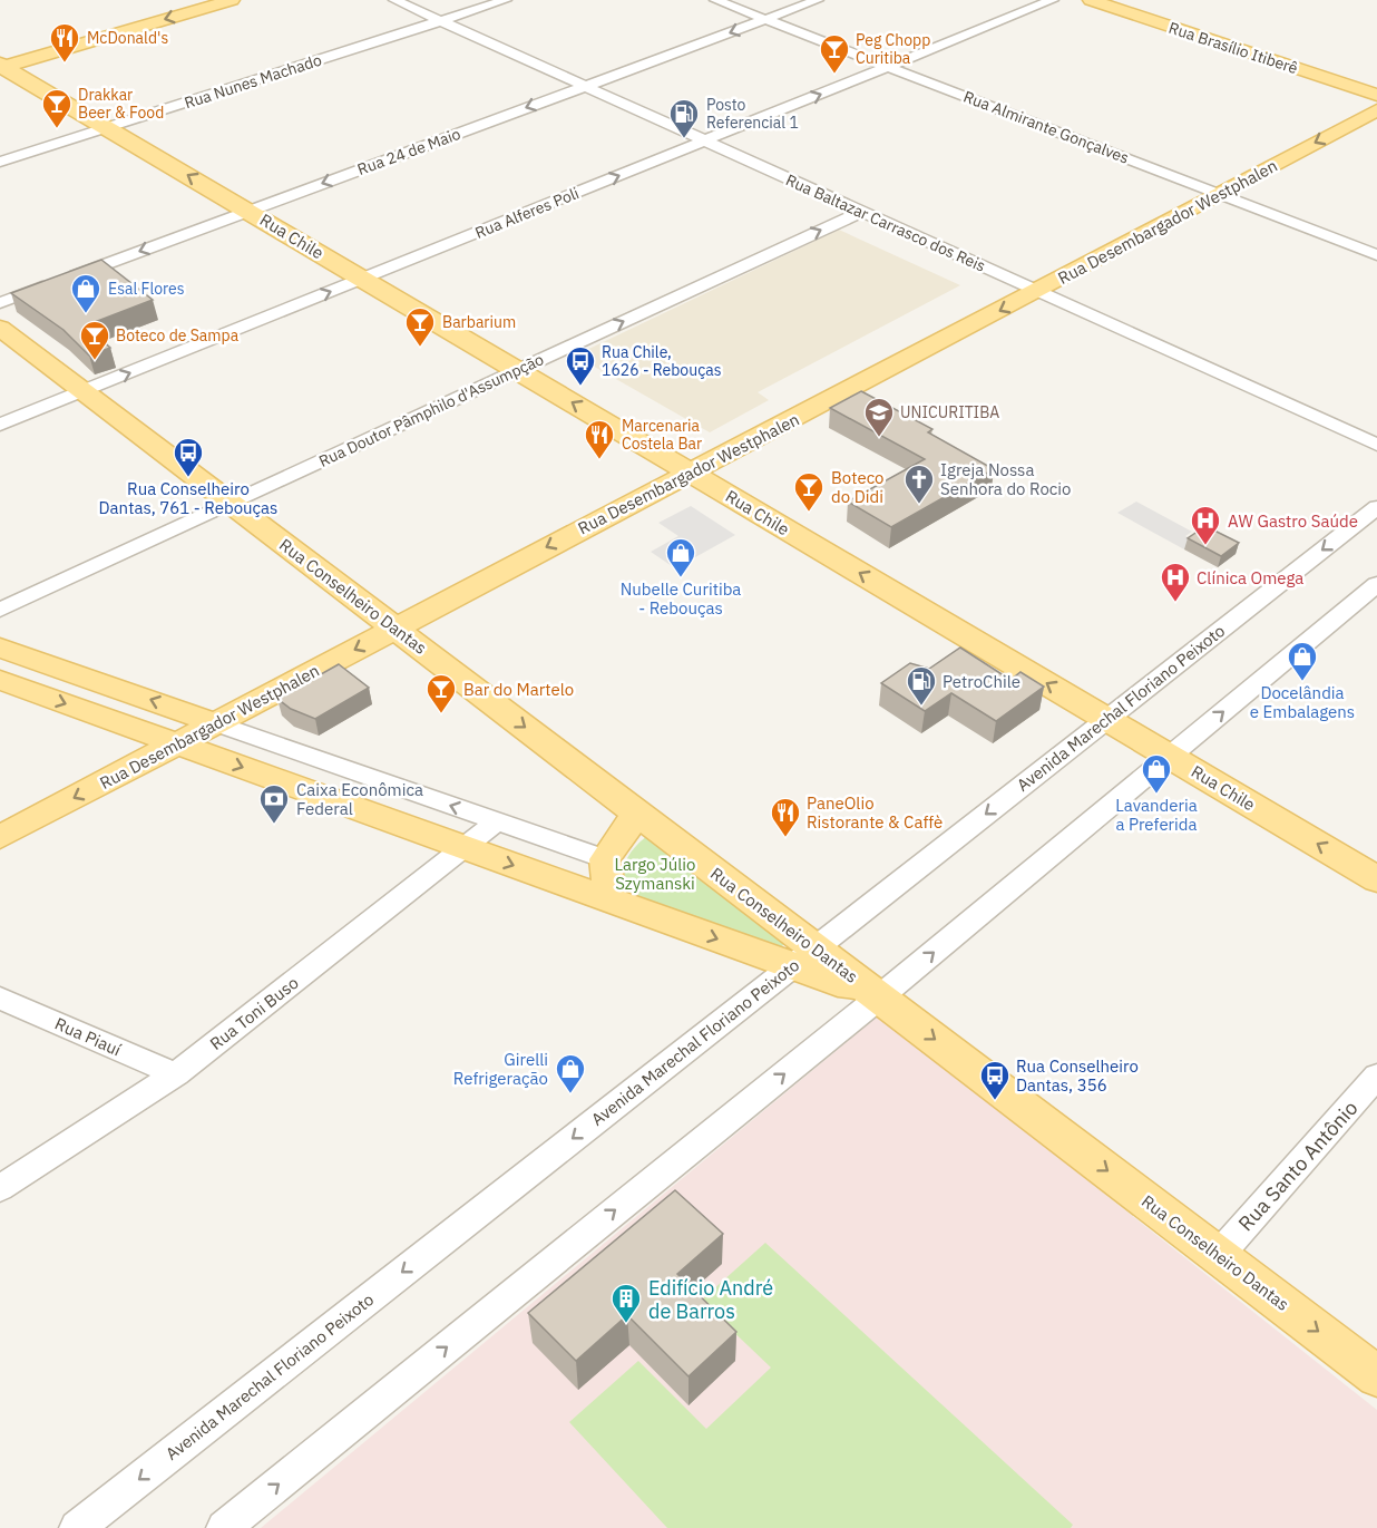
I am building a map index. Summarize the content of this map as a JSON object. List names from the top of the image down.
{
  "streets": {
    "main road": [
      "Rua Brasílio Itiberê",
      "Rua Desembargador Westphalen",
      "Rua Chile",
      "Rua Conselheiro Dantas"
    ],
    "street": [
      "Rua Nunes Machado",
      "Rua Almirante Gonçalves",
      "Rua 24 de Maio",
      "Rua Alferes Poli",
      "Rua Baltazar Carrasco dos Reis",
      "Rua Doutor Pâmphilo d'Assumpção",
      "Avenida Marechal Floriano Peixoto",
      "Rua Toni Buso",
      "Rua Piauí",
      "Rua Santo Antônio"
    ]
  },
  "crossings": [
    ["Rua Nunes Machado", "Rua Baltazar Carrasco dos Reis"],
    ["Rua Nunes Machado", "Rua Chile"],
    ["Rua Almirante Gonçalves", "Rua 24 de Maio"],
    ["Rua Almirante Gonçalves", "Rua Alferes Poli"],
    ["Rua Almirante Gonçalves", "Rua Desembargador Westphalen"],
    ["Rua 24 de Maio", "Rua Baltazar Carrasco dos Reis"],
    ["Rua 24 de Maio", "Rua Chile"],
    ["Rua Alferes Poli", "Rua Baltazar Carrasco dos Reis"],
    ["Rua Alferes Poli", "Rua Chile"],
    ["Rua Alferes Poli", "Rua Conselheiro Dantas"],
    ["Rua Desembargador Westphalen", "Rua Baltazar Carrasco dos Reis"],
    ["Rua Desembargador Westphalen", "Rua Chile"],
    ["Rua Desembargador Westphalen", "Rua Conselheiro Dantas"],
    ["Rua Baltazar Carrasco dos Reis", "Rua Doutor Pâmphilo d'Assumpção"],
    ["Rua Chile", "Rua Doutor Pâmphilo d'Assumpção"],
    ["Rua Chile", "Avenida Marechal Floriano Peixoto"],
    ["Rua Doutor Pâmphilo d'Assumpção", "Rua Conselheiro Dantas"],
    ["Rua Conselheiro Dantas", "Avenida Marechal Floriano Peixoto"],
    ["Rua Conselheiro Dantas", "Rua Santo Antônio"],
    ["Rua Toni Buso", "Rua Piauí"]
  ],
  "one_way": [
    "Rua 24 de Maio",
    "Rua Alferes Poli",
    "Rua Desembargador Westphalen",
    "Rua Chile",
    "Rua Doutor Pâmphilo d'Assumpção"
  ],
  "parks": ["Largo Júlio Szymanski"],
  "places": {
    "restaurant": ["McDonald's", "Marcenaria Costela Bar", "PaneOlio Ristorante & Caffè"],
    "bar": [
      "Peg Chopp Curitiba",
      "Drakkar Beer & Food",
      "Barbarium",
      "Boteco de Sampa",
      "Boteco do Didi",
      "Bar do Martelo"
    ],
    "fuel station": ["Posto Referencial 1", "PetroChile"],
    "shop": [
      "Esal Flores",
      "Nubelle Curitiba - Rebouças",
      "Docelândia e Embalagens",
      "Lavanderia a Preferida",
      "Girelli Refrigeração"
    ],
    "bus stop": ["Rua Chile, 1626 - Rebouças", "Rua Conselheiro Dantas, 761 - Rebouças", "Rua Conselheiro Dantas, 356"],
    "school or university": ["UNICURITIBA"],
    "church": ["Igreja Nossa Senhora do Rocio"],
    "hospital": ["AW Gastro Saúde", "Clínica Omega"],
    "bank": ["Caixa Econômica Federal"],
    "building": ["Edifício André de Barros"]
  }
}
